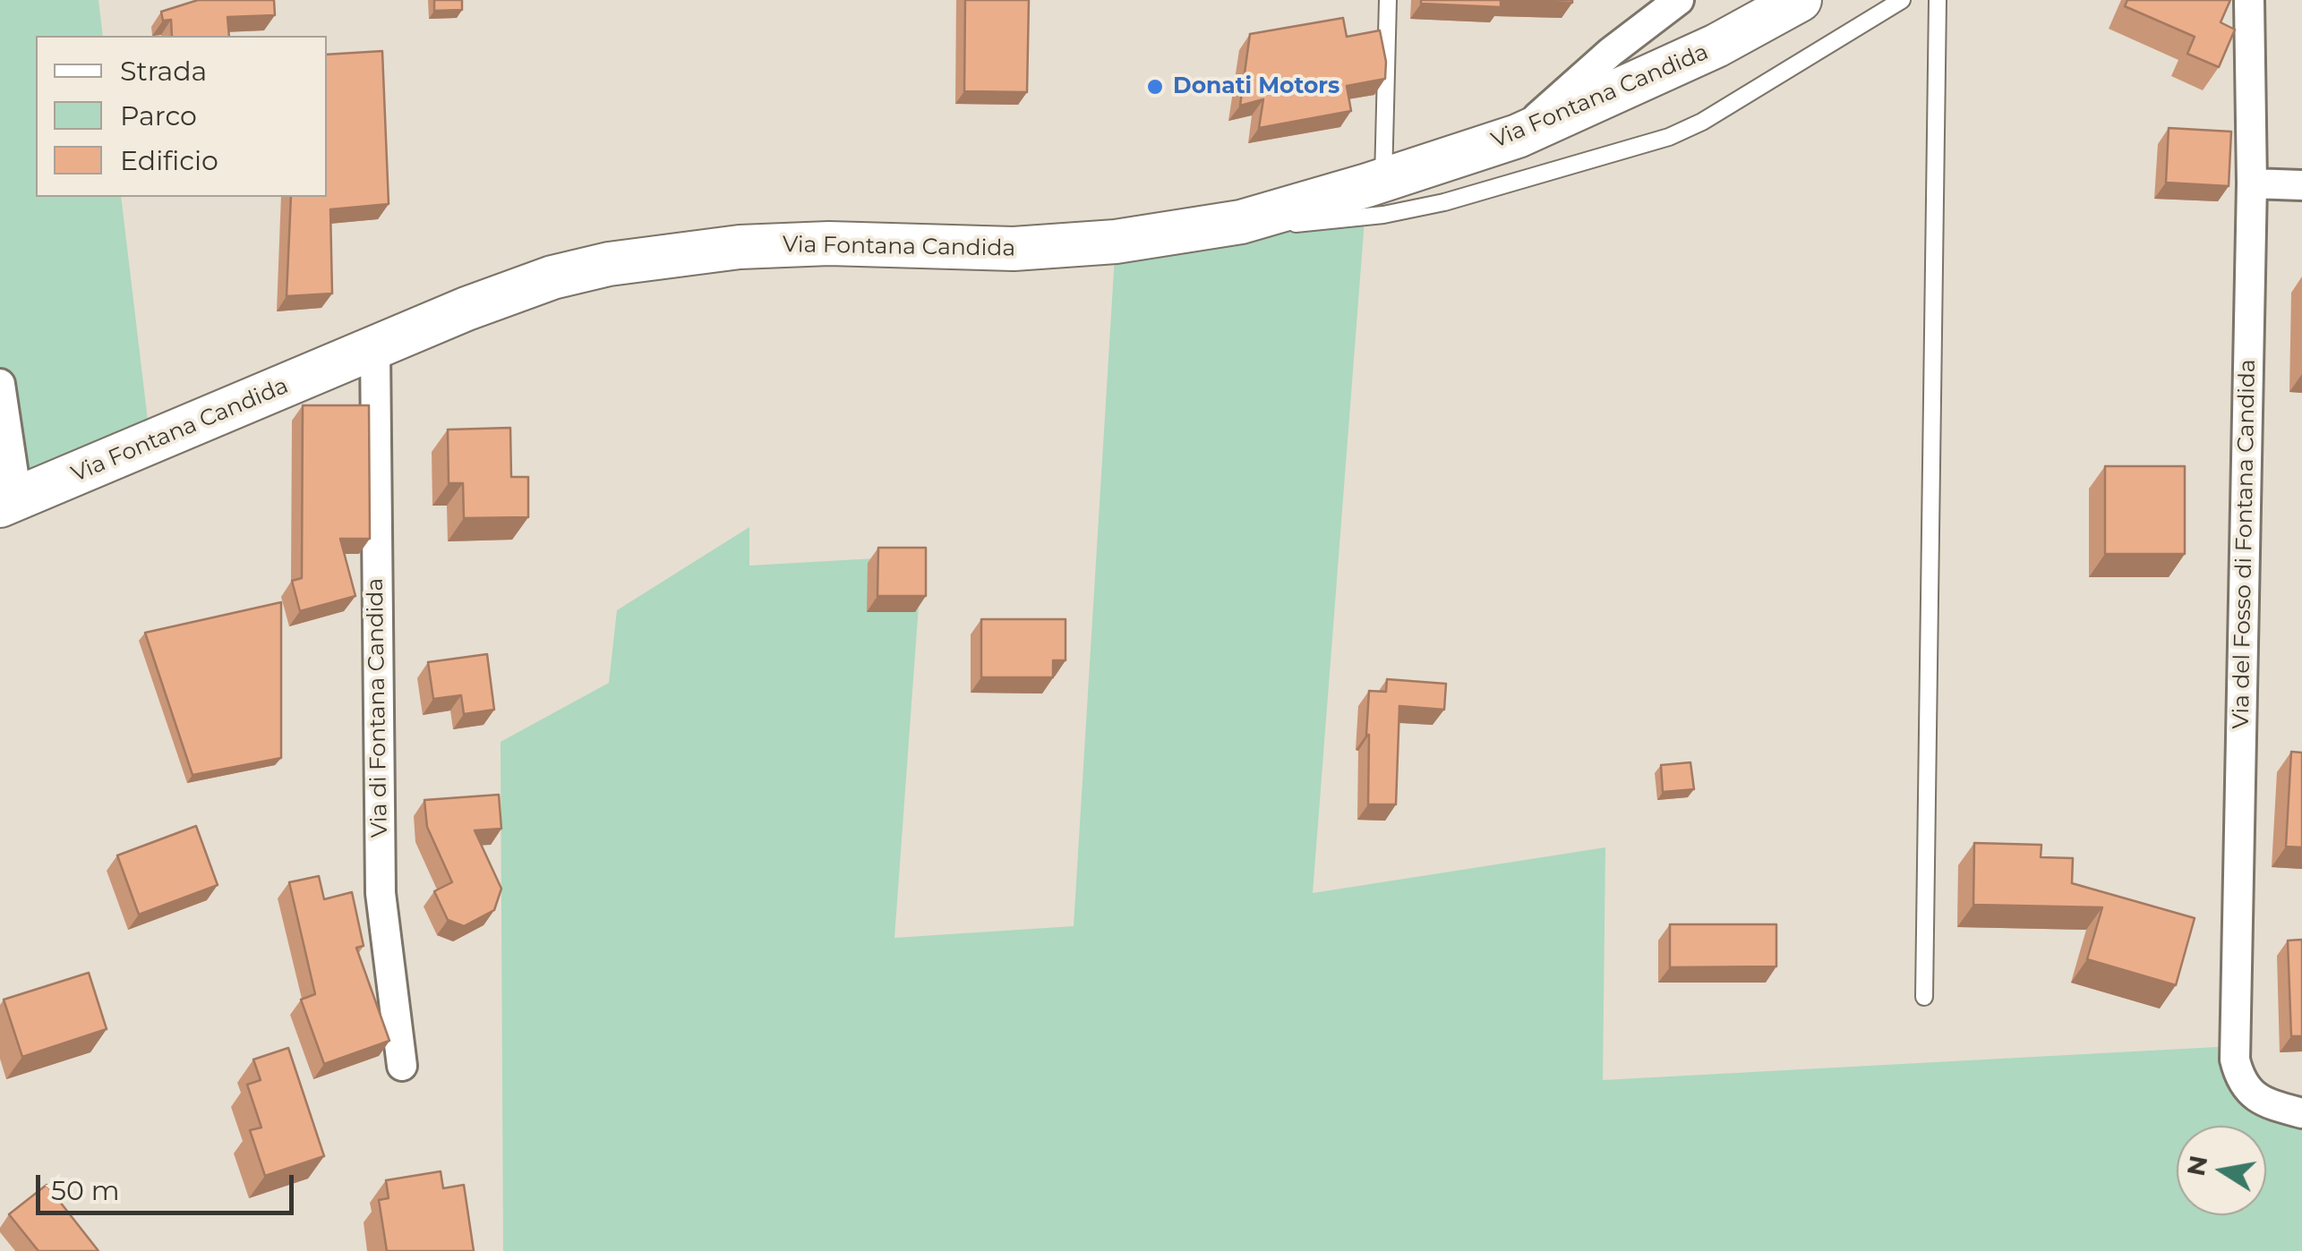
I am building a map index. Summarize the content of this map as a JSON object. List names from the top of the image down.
{
  "streets": {
    "main road": ["Via Fontana Candida"],
    "street": ["Via del Fosso di Fontana Candida", "Via di Fontana Candida"]
  },
  "crossings": [
    ["Via Fontana Candida", "Via di Fontana Candida"]
  ],
  "places": ["Donati Motors"],
  "legend": ["Strada", "Parco", "Edificio"],
  "scale_bar": "50 m",
  "north": "left"
}
